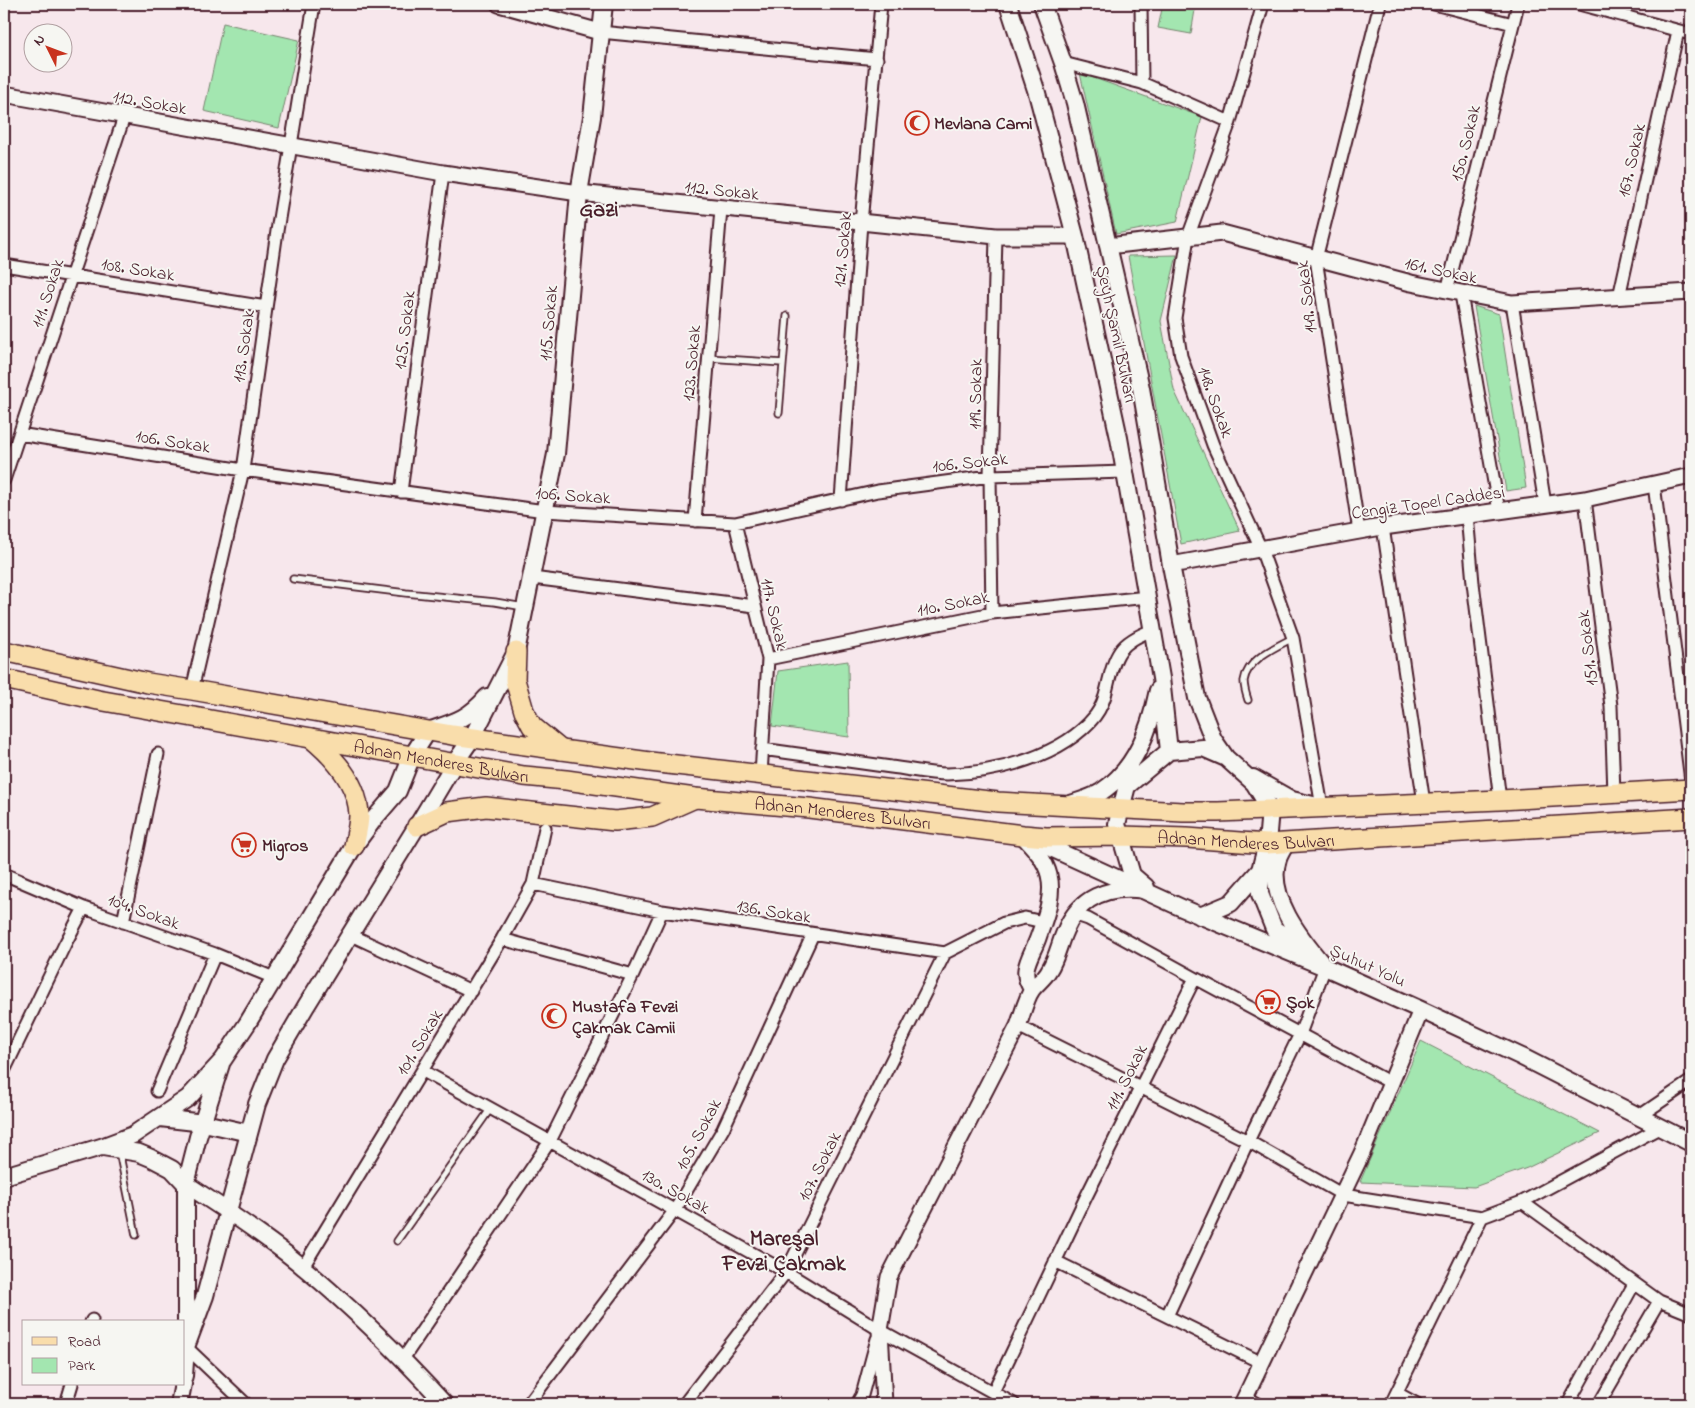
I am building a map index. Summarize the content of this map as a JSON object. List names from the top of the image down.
{
  "streets": {
    "main road": [
      "115. Sokak",
      "Şeyh Şamil Bulvarı",
      "Adnan Menderes Bulvarı",
      "Şuhut Yolu"
    ],
    "street": [
      "112. Sokak",
      "150. Sokak",
      "167. Sokak",
      "121. Sokak",
      "108. Sokak",
      "161. Sokak",
      "111. Sokak",
      "149. Sokak",
      "125. Sokak",
      "113. Sokak",
      "123. Sokak",
      "119. Sokak",
      "148. Sokak",
      "106. Sokak",
      "Cengiz Topel Caddesi",
      "110. Sokak",
      "117. Sokak",
      "151. Sokak",
      "104. Sokak",
      "136. Sokak",
      "101. Sokak",
      "105. Sokak",
      "107. Sokak",
      "130. Sokak"
    ]
  },
  "crossings": [
    ["112. Sokak", "121. Sokak"],
    ["112. Sokak", "111. Sokak"],
    ["112. Sokak", "115. Sokak"],
    ["112. Sokak", "125. Sokak"],
    ["112. Sokak", "Şeyh Şamil Bulvarı"],
    ["112. Sokak", "113. Sokak"],
    ["112. Sokak", "123. Sokak"],
    ["112. Sokak", "119. Sokak"],
    ["150. Sokak", "161. Sokak"],
    ["167. Sokak", "161. Sokak"],
    ["121. Sokak", "106. Sokak"],
    ["108. Sokak", "111. Sokak"],
    ["108. Sokak", "113. Sokak"],
    ["161. Sokak", "149. Sokak"],
    ["161. Sokak", "Şeyh Şamil Bulvarı"],
    ["161. Sokak", "148. Sokak"],
    ["111. Sokak", "106. Sokak"],
    ["111. Sokak", "130. Sokak"],
    ["149. Sokak", "Cengiz Topel Caddesi"],
    ["115. Sokak", "106. Sokak"],
    ["115. Sokak", "Adnan Menderes Bulvarı"],
    ["125. Sokak", "106. Sokak"],
    ["Şeyh Şamil Bulvarı", "106. Sokak"],
    ["Şeyh Şamil Bulvarı", "Cengiz Topel Caddesi"],
    ["Şeyh Şamil Bulvarı", "110. Sokak"],
    ["113. Sokak", "106. Sokak"],
    ["113. Sokak", "Adnan Menderes Bulvarı"],
    ["123. Sokak", "106. Sokak"],
    ["119. Sokak", "106. Sokak"],
    ["119. Sokak", "110. Sokak"],
    ["148. Sokak", "Cengiz Topel Caddesi"],
    ["148. Sokak", "Adnan Menderes Bulvarı"],
    ["106. Sokak", "117. Sokak"],
    ["Cengiz Topel Caddesi", "151. Sokak"],
    ["110. Sokak", "117. Sokak"],
    ["117. Sokak", "Adnan Menderes Bulvarı"],
    ["151. Sokak", "Adnan Menderes Bulvarı"],
    ["Adnan Menderes Bulvarı", "Şuhut Yolu"],
    ["136. Sokak", "101. Sokak"],
    ["136. Sokak", "105. Sokak"],
    ["136. Sokak", "107. Sokak"],
    ["101. Sokak", "130. Sokak"],
    ["105. Sokak", "130. Sokak"],
    ["107. Sokak", "130. Sokak"]
  ],
  "districts": ["Gazi", "Mareşal Fevzi Çakmak"],
  "places": {
    "mosque": ["Mevlana Cami", "Mustafa Fevzi Çakmak Camii"],
    "supermarket": ["Migros", "Şok"]
  },
  "legend": ["Road", "Park"],
  "north": "top left"
}
